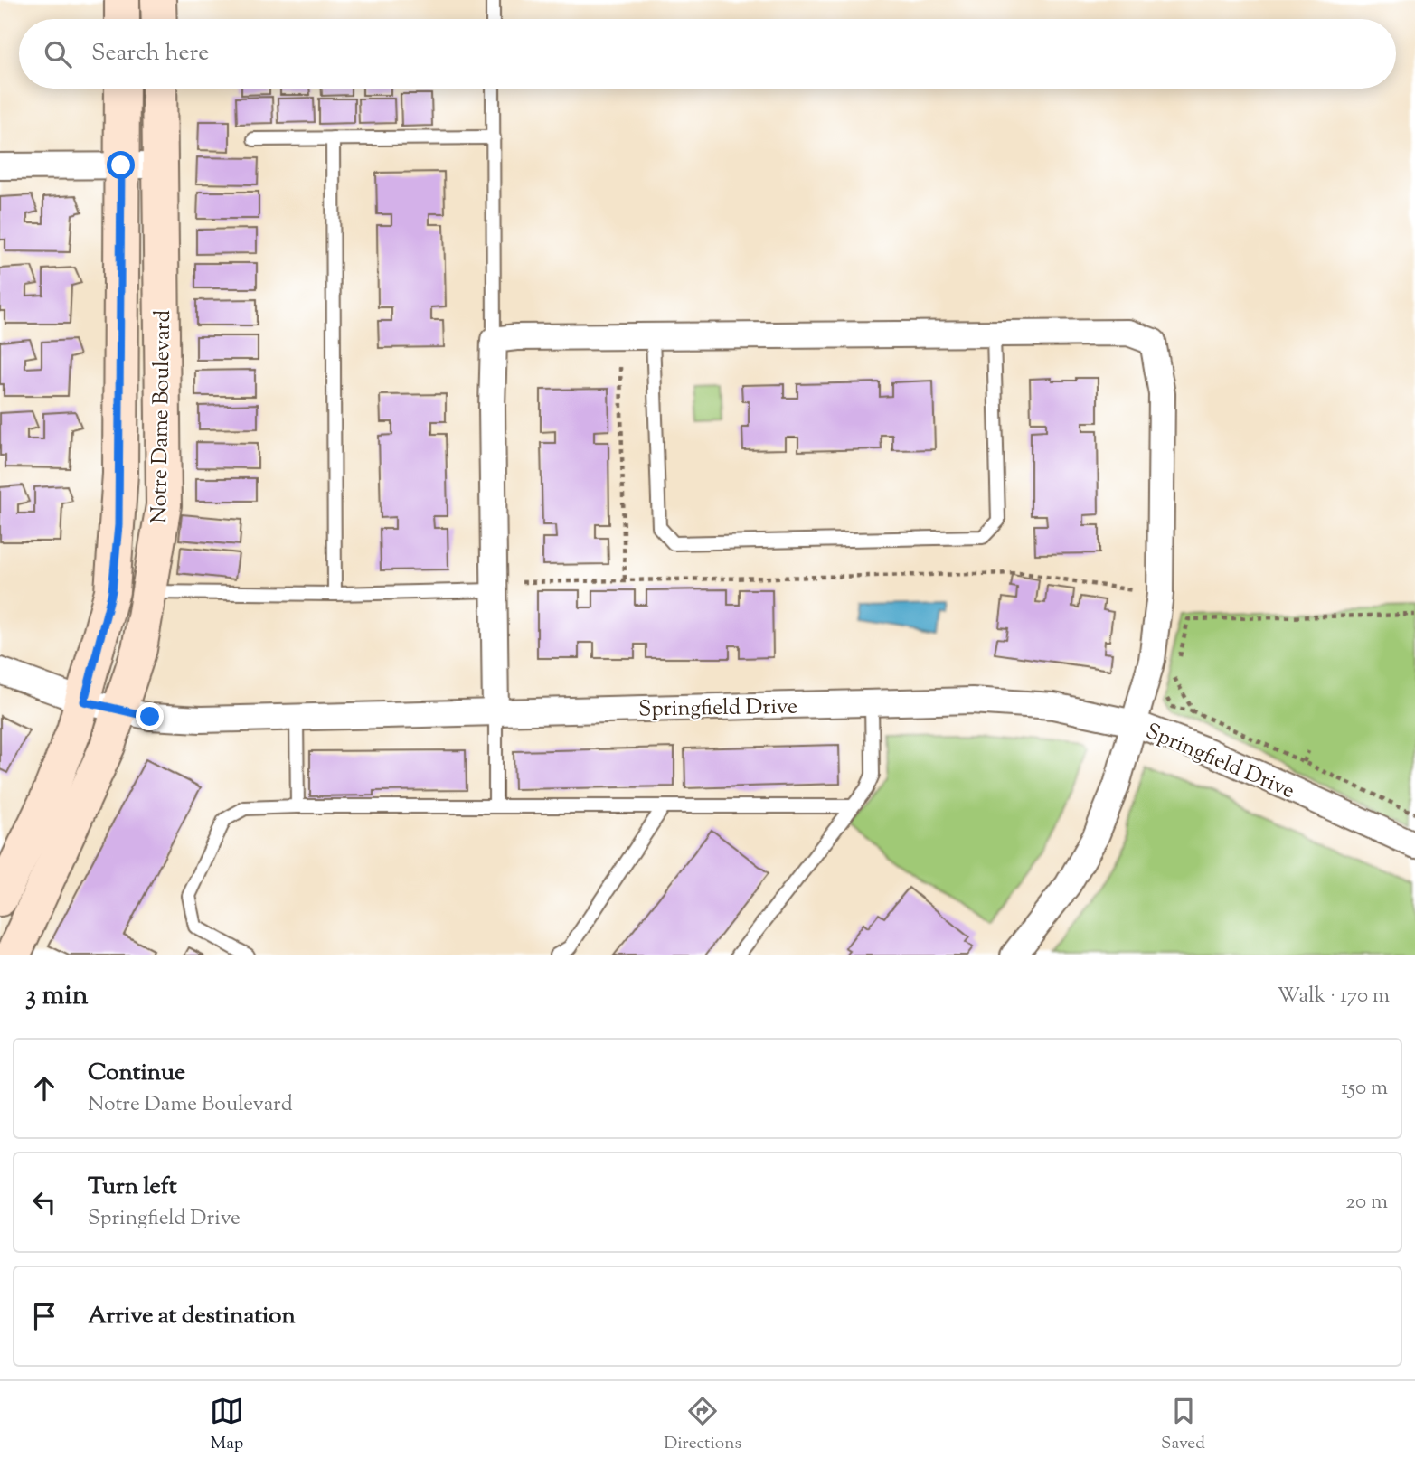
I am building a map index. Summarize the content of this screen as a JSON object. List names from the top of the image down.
{
  "streets": {
    "street": ["Notre Dame Boulevard", "Springfield Drive"]
  },
  "crossings": [
    ["Notre Dame Boulevard", "Springfield Drive"]
  ],
  "page": {
    "search": "Search here",
    "heading": ["3 min", "Walk · 170 m"],
    "list": [
      ["Continue", "Notre Dame Boulevard", "150 m"],
      ["Turn left", "Springfield Drive", "20 m"],
      "Arrive at destination"
    ],
    "nav": ["Map", "Directions", "Saved"]
  }
}
